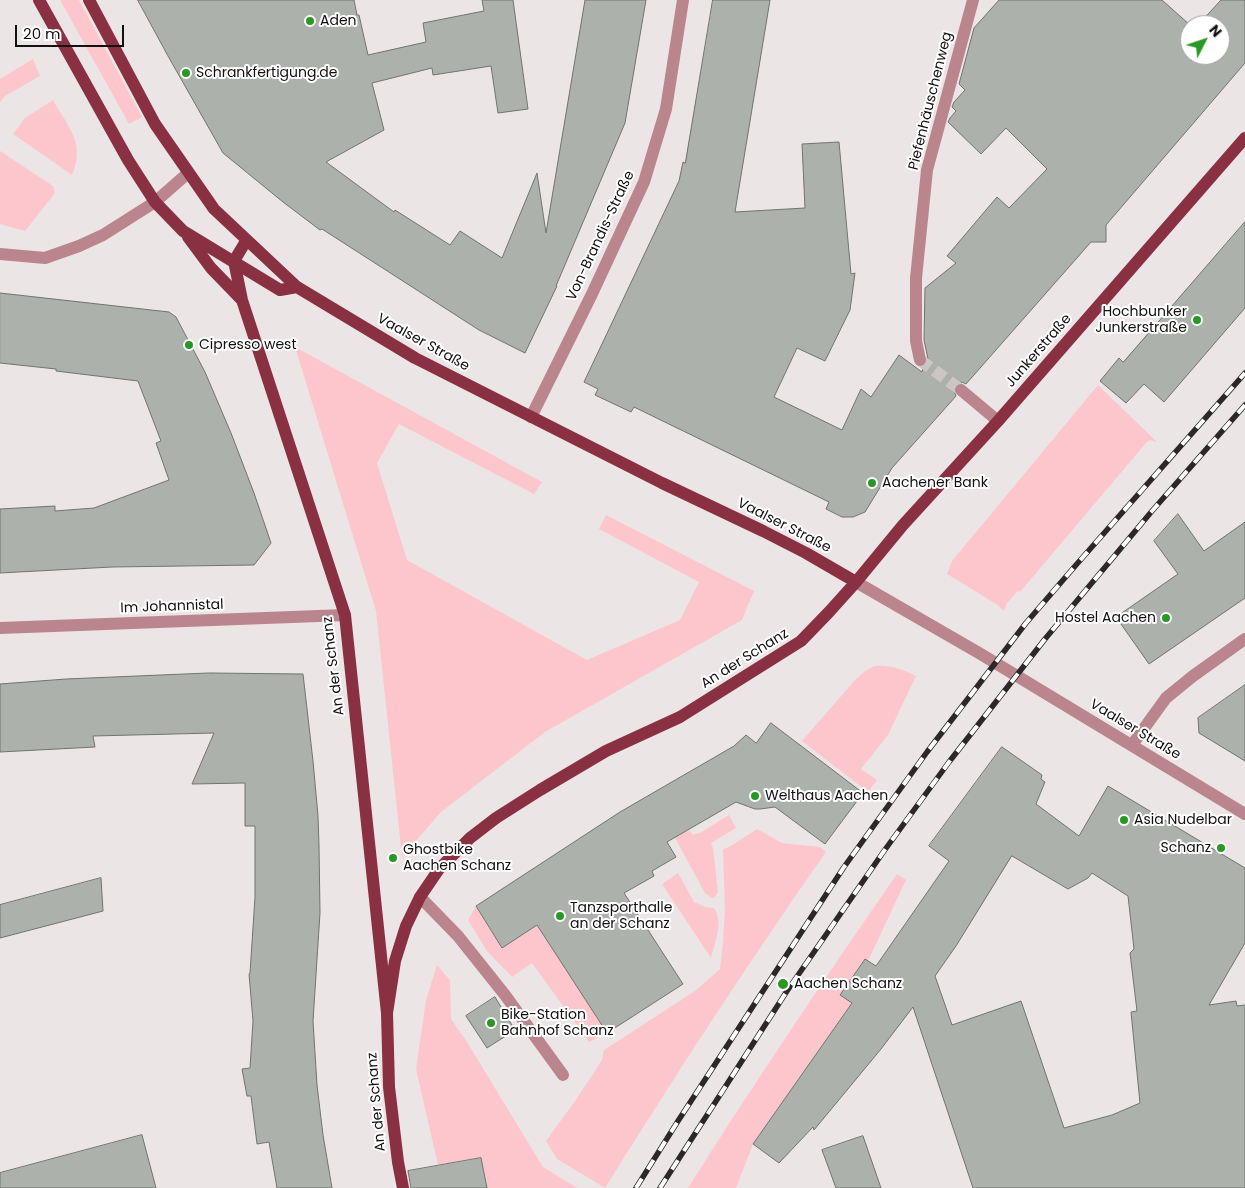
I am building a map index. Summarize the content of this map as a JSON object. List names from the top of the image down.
{
  "streets": {
    "main road": ["Vaalser Straße", "Junkerstraße", "An der Schanz"],
    "street": ["Piefenhäuschenweg", "Von-Brandis-Straße", "Im Johannistal"]
  },
  "crossings": [
    ["Von-Brandis-Straße", "Vaalser Straße"],
    ["Vaalser Straße", "Junkerstraße"],
    ["Vaalser Straße", "An der Schanz"],
    ["Junkerstraße", "An der Schanz"],
    ["Im Johannistal", "An der Schanz"]
  ],
  "places": [
    "Aden",
    "Schrankfertigung.de",
    "Hochbunker Junkerstraße",
    "Cipresso west",
    "Aachener Bank",
    "Hostel Aachen",
    "Welthaus Aachen",
    "Asia Nudelbar",
    "Schanz",
    "Ghostbike Aachen Schanz",
    "Tanzsporthalle an der Schanz",
    "Aachen Schanz",
    "Bike-Station Bahnhof Schanz"
  ],
  "scale_bar": "20 m",
  "north": "top right"
}
